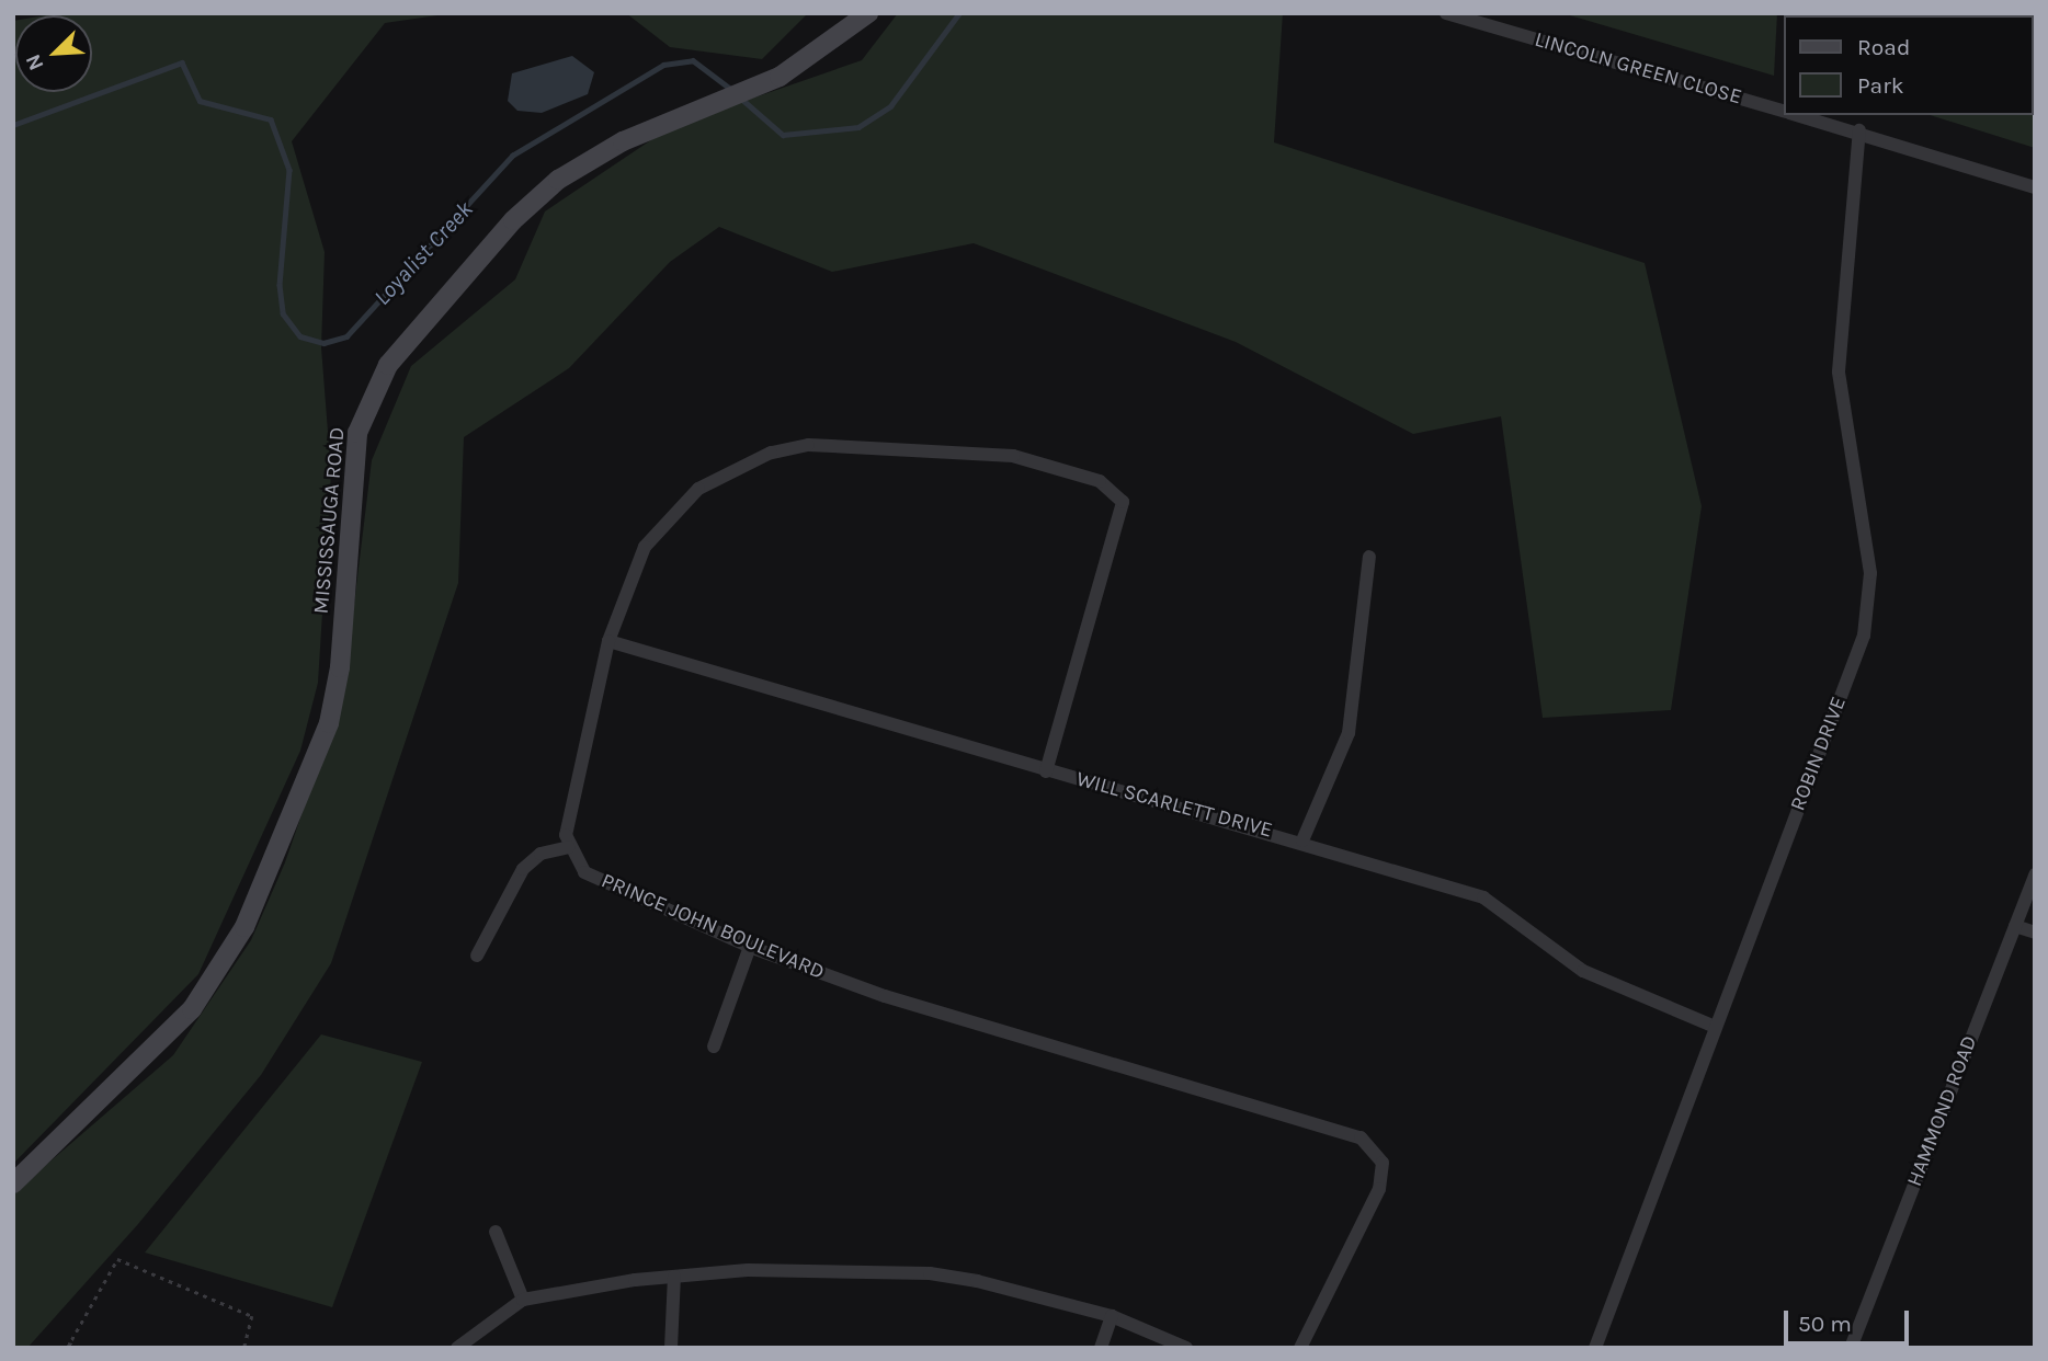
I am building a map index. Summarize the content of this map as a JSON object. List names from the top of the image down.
{
  "streets": {
    "main road": ["MISSISSAUGA ROAD"],
    "street": [
      "LINCOLN GREEN CLOSE",
      "ROBIN DRIVE",
      "WILL SCARLETT DRIVE",
      "PRINCE JOHN BOULEVARD",
      "HAMMOND ROAD"
    ]
  },
  "crossings": [
    ["LINCOLN GREEN CLOSE", "ROBIN DRIVE"],
    ["ROBIN DRIVE", "WILL SCARLETT DRIVE"]
  ],
  "water": ["Loyalist Creek"],
  "legend": ["Road", "Park"],
  "scale_bar": "50 m",
  "north": "bottom left"
}
